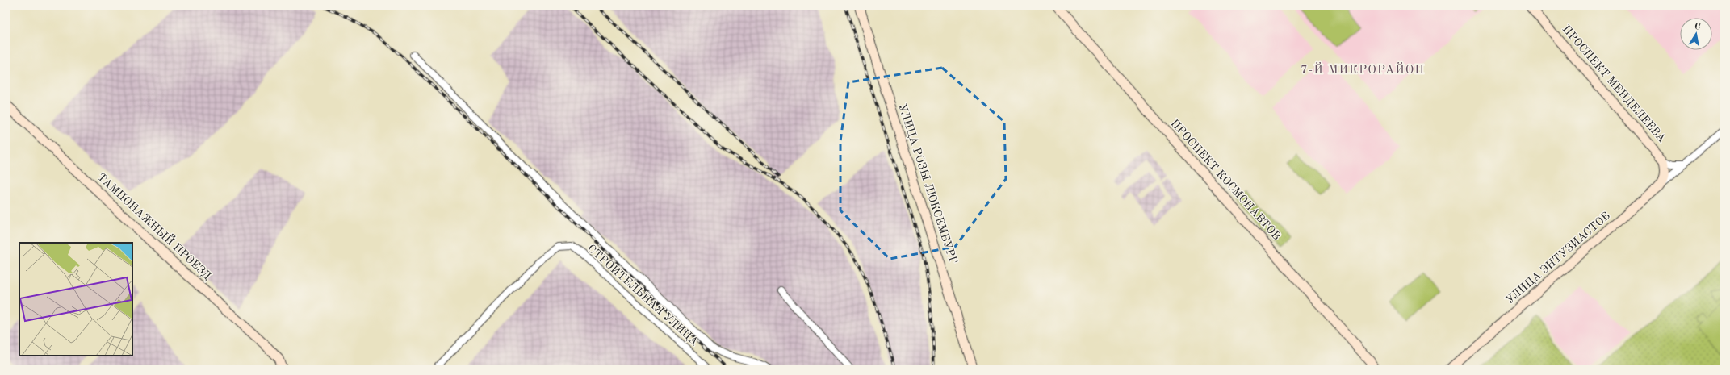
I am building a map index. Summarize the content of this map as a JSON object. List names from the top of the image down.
{
  "streets": {
    "street": [
      "ПРОСПЕКТ МЕНДЕЛЕЕВА",
      "ПРОСПЕКТ КОСМОНАВТОВ",
      "УЛИЦА РОЗЫ ЛЮКСЕМБУРГ",
      "ТАМПОНАЖНЫЙ ПРОЕЗД",
      "УЛИЦА ЭНТУЗИАСТОВ",
      "СТРОИТЕЛЬНАЯ УЛИЦА"
    ]
  },
  "crossings": [
    ["ПРОСПЕКТ МЕНДЕЛЕЕВА", "УЛИЦА ЭНТУЗИАСТОВ"]
  ],
  "districts": ["7-Й МИКРОРАЙОН"],
  "north": "top"
}
